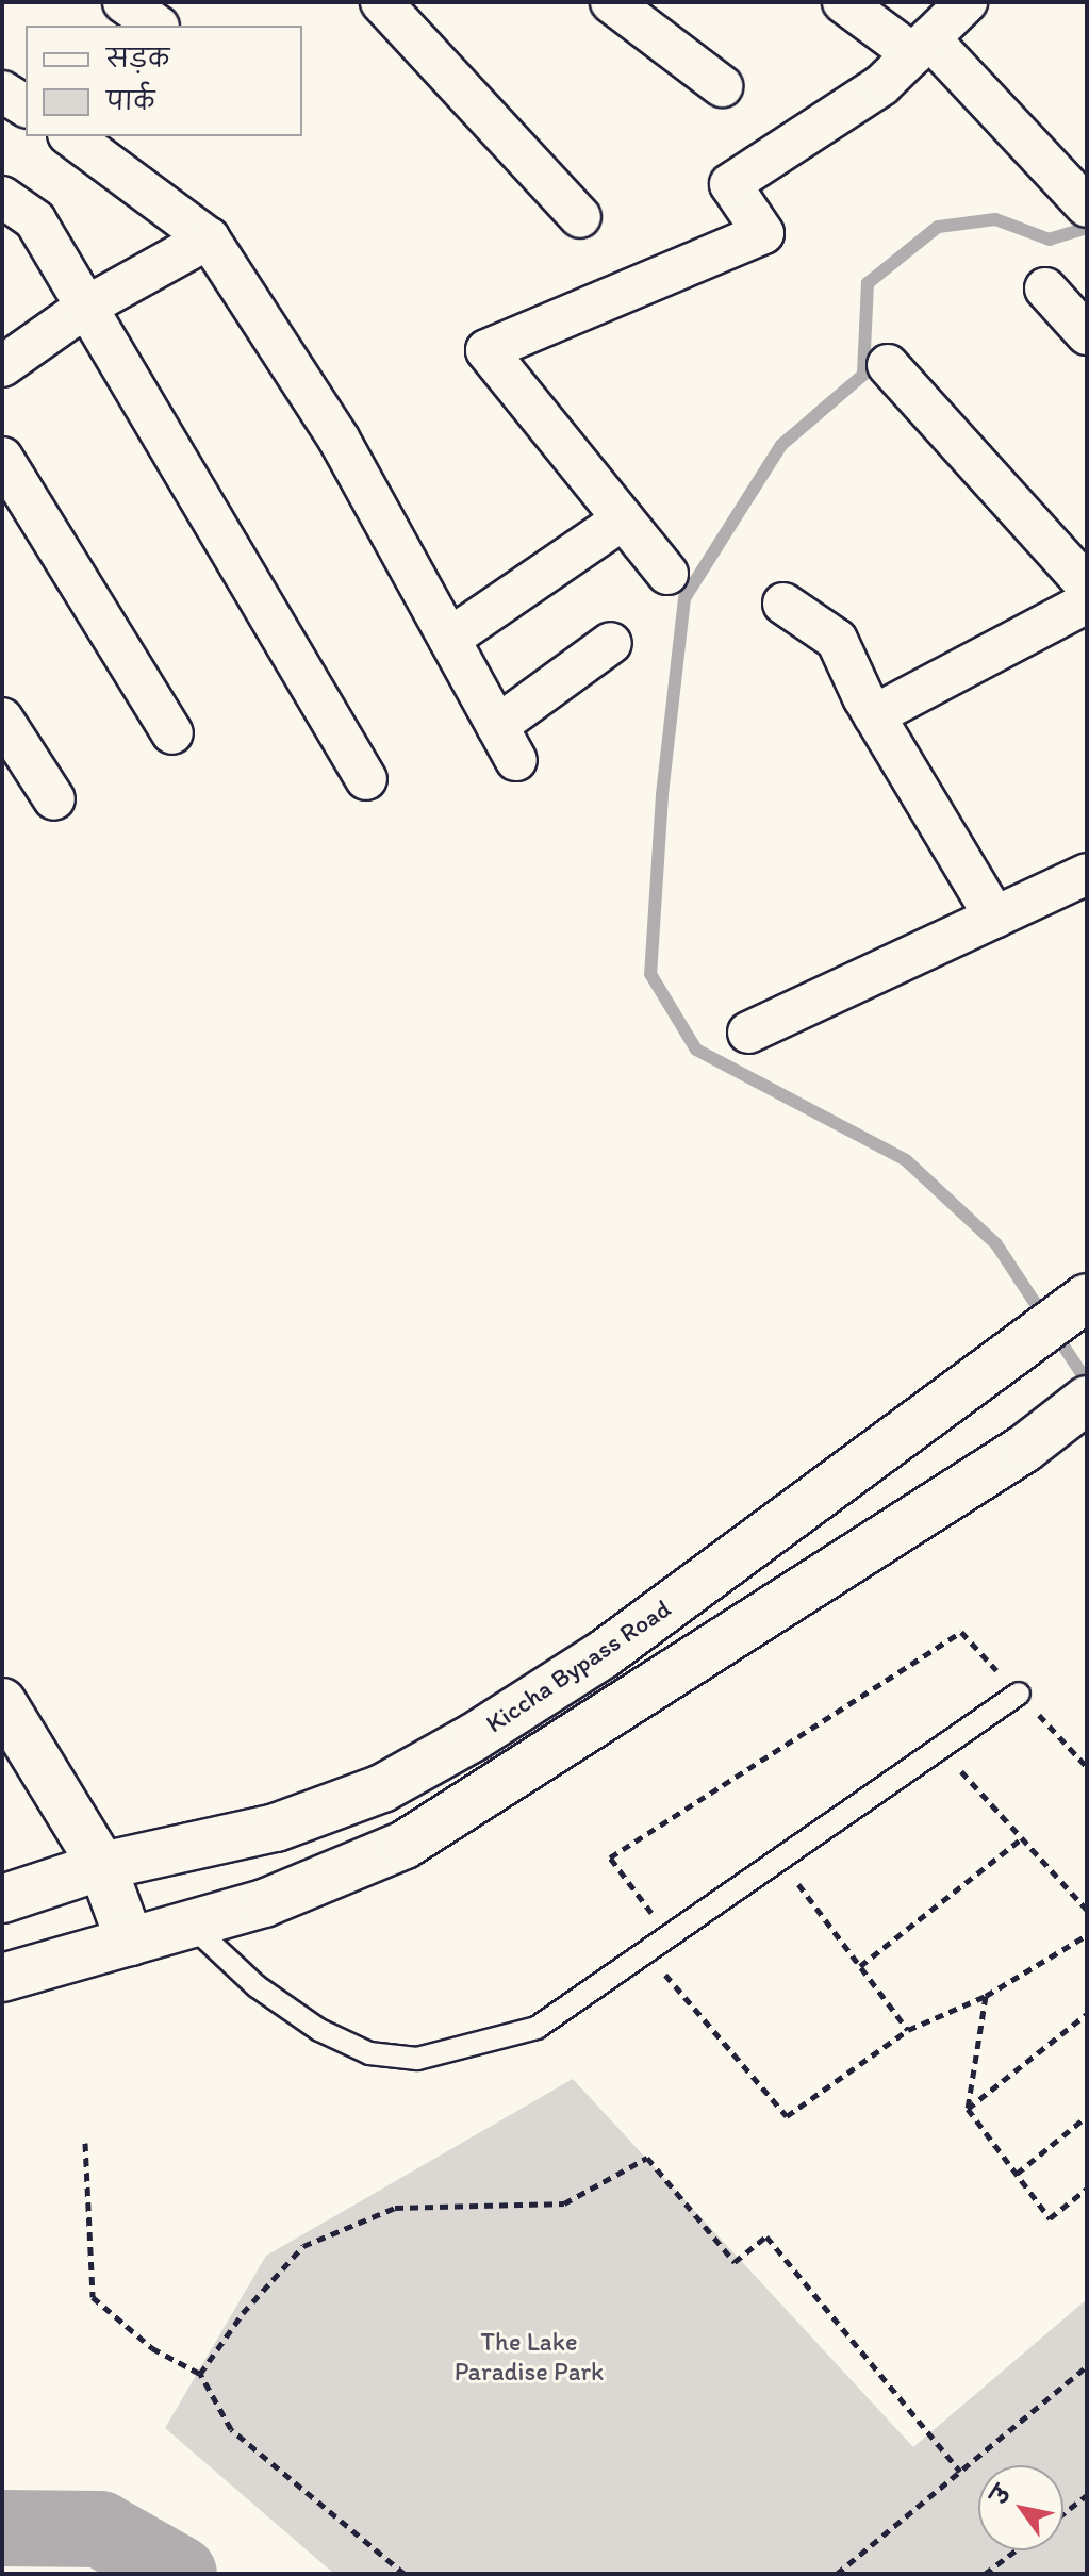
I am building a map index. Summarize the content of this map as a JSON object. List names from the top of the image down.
{
  "streets": {
    "main road": ["Kiccha Bypass Road"]
  },
  "parks": ["The Lake Paradise Park"],
  "legend": ["सड़क", "पार्क"],
  "north": "top left"
}
